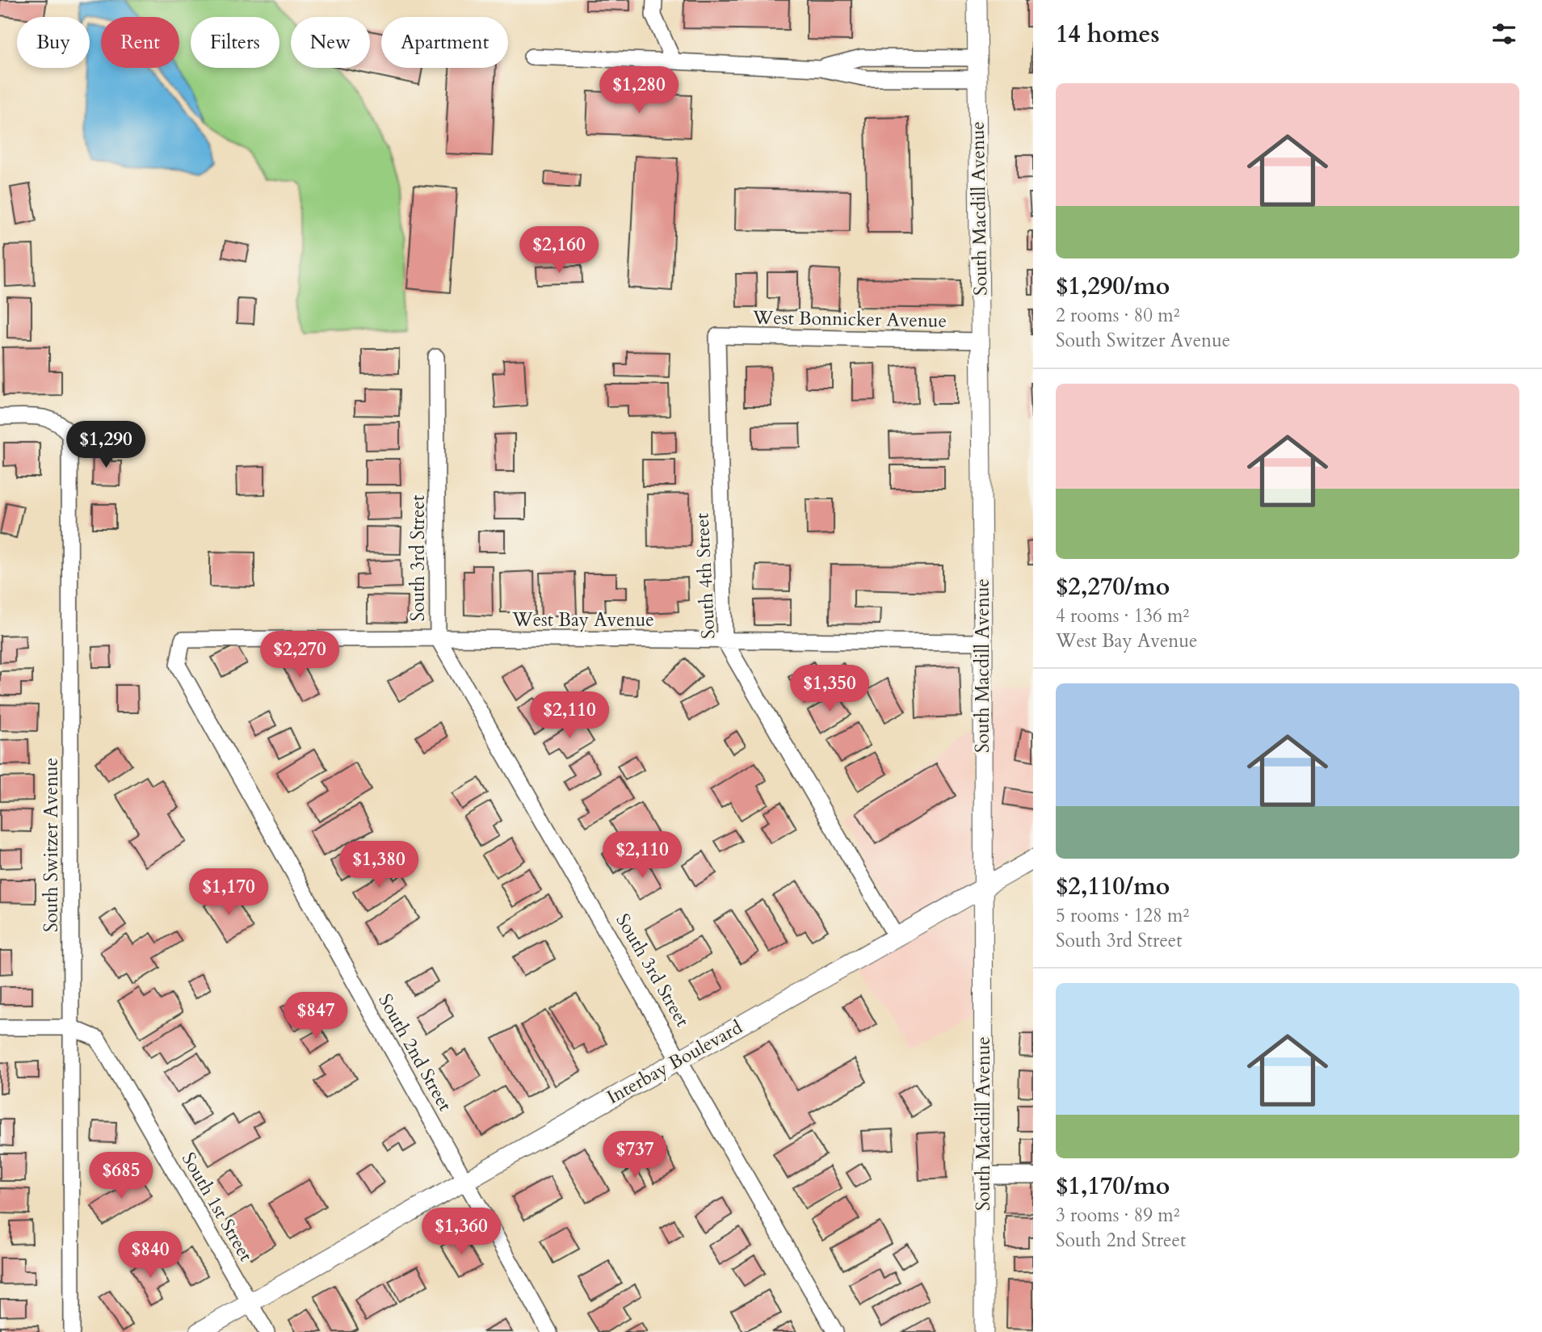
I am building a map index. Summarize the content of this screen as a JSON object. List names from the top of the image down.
{
  "streets": {
    "street": [
      "South Macdill Avenue",
      "West Bonnicker Avenue",
      "South 3rd Street",
      "South 4th Street",
      "West Bay Avenue",
      "South Switzer Avenue",
      "South 2nd Street",
      "Interbay Boulevard",
      "South 1st Street"
    ]
  },
  "crossings": [
    ["South Macdill Avenue", "West Bonnicker Avenue"],
    ["South Macdill Avenue", "West Bay Avenue"],
    ["South Macdill Avenue", "Interbay Boulevard"],
    ["West Bonnicker Avenue", "South 4th Street"],
    ["South 3rd Street", "West Bay Avenue"],
    ["South 3rd Street", "Interbay Boulevard"],
    ["South 4th Street", "West Bay Avenue"],
    ["South 4th Street", "Interbay Boulevard"],
    ["West Bay Avenue", "South 2nd Street"],
    ["South Switzer Avenue", "South 1st Street"],
    ["South 2nd Street", "Interbay Boulevard"],
    ["Interbay Boulevard", "South 1st Street"]
  ],
  "page": {
    "heading": "14 homes",
    "chip": [
      "Buy",
      "Rent",
      "Filters",
      "New",
      "Apartment"
    ],
    "price": [
      "$1,280",
      "$2,160",
      "$1,290",
      "$2,270",
      "$1,350",
      "$2,110",
      "$2,110",
      "$1,380",
      "$1,170",
      "$847",
      "$737",
      "$685",
      "$1,360",
      "$840"
    ],
    "list": [
      {
        "name": "$1,290/mo",
        "note": "2 rooms · 80 m² · South Switzer Avenue"
      },
      {
        "name": "$2,270/mo",
        "note": "4 rooms · 136 m² · West Bay Avenue"
      },
      {
        "name": "$2,110/mo",
        "note": "5 rooms · 128 m² · South 3rd Street"
      },
      {
        "name": "$1,170/mo",
        "note": "3 rooms · 89 m² · South 2nd Street"
      }
    ]
  }
}
